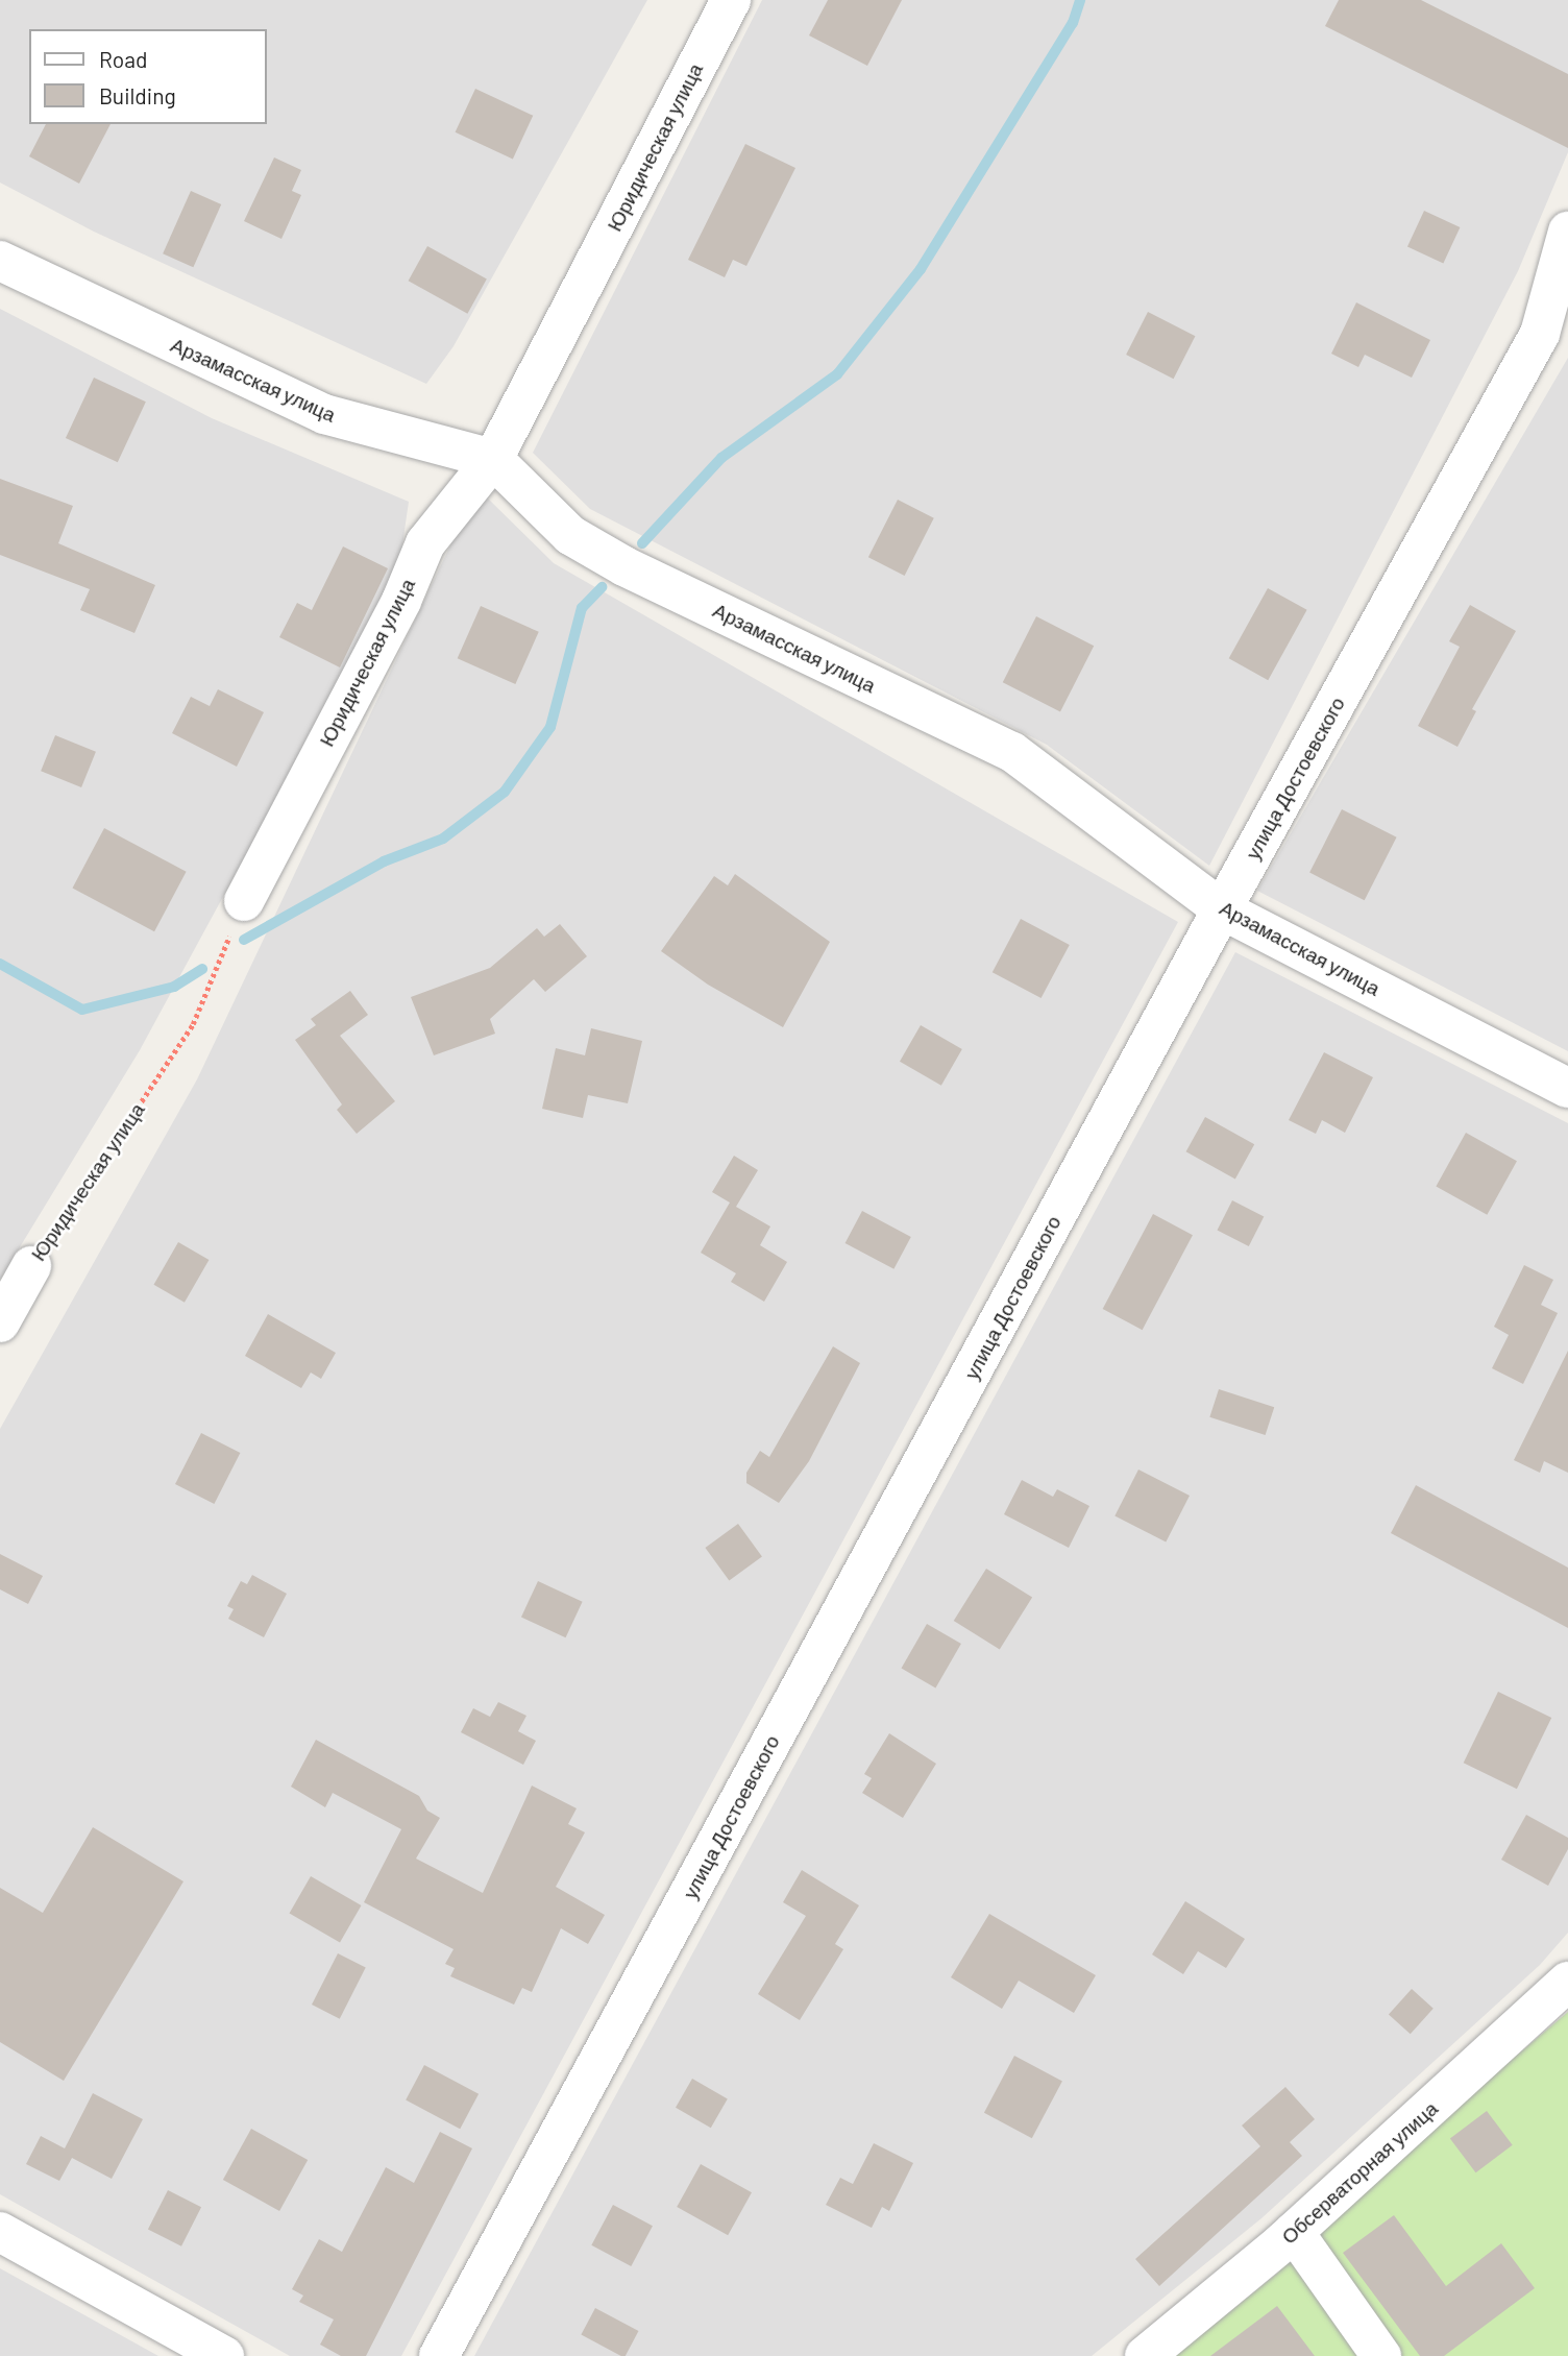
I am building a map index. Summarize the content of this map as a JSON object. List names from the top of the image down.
{
  "streets": {
    "street": [
      "Юридическая улица",
      "Арзамасская улица",
      "улица Достоевского",
      "Обсерваторная улица"
    ]
  },
  "crossings": [
    ["Юридическая улица", "Арзамасская улица"],
    ["Арзамасская улица", "улица Достоевского"]
  ],
  "legend": ["Road", "Building"]
}
